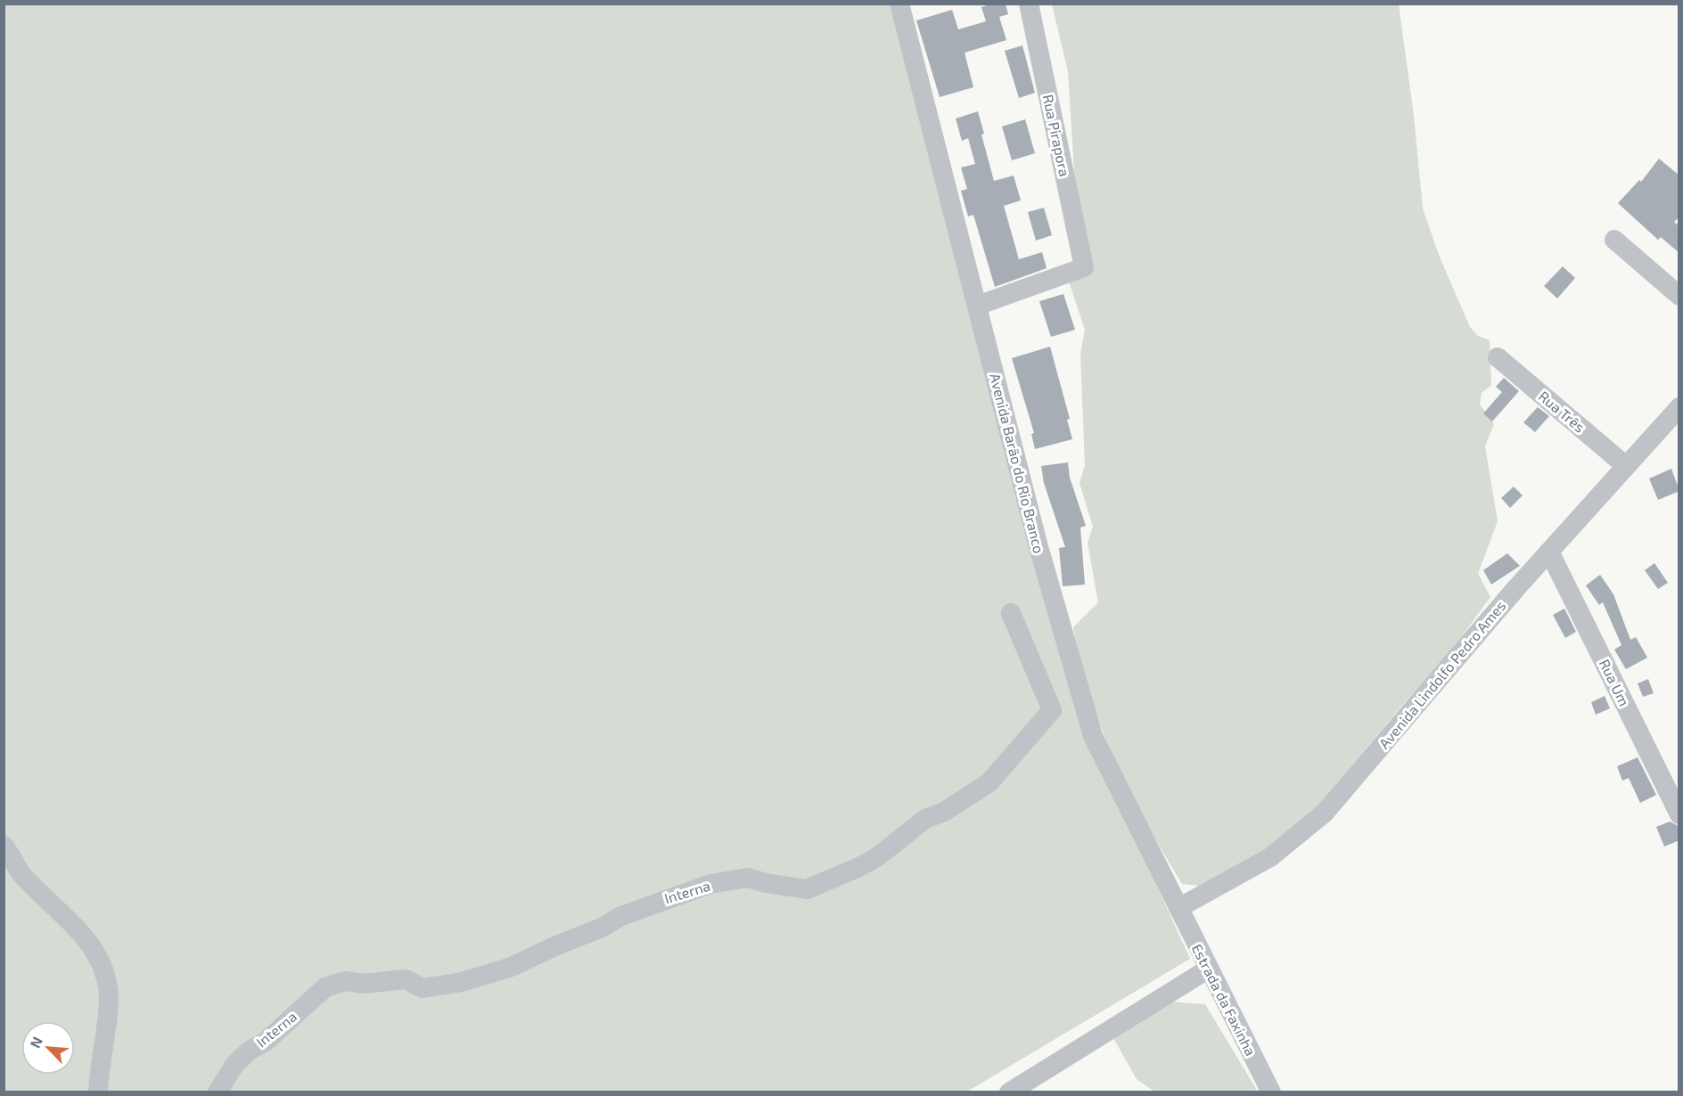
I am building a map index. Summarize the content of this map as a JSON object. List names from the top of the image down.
{
  "streets": {
    "street": [
      "Rua Pirapora",
      "Rua Três",
      "Avenida Barão do Rio Branco",
      "Avenida Lindolfo Pedro Ames",
      "Rua Um",
      "Interna",
      "Estrada da Faxinha"
    ]
  },
  "crossings": [
    ["Rua Pirapora", "Avenida Barão do Rio Branco"],
    ["Rua Três", "Avenida Lindolfo Pedro Ames"],
    ["Avenida Barão do Rio Branco", "Avenida Lindolfo Pedro Ames"],
    ["Avenida Barão do Rio Branco", "Estrada da Faxinha"],
    ["Avenida Lindolfo Pedro Ames", "Rua Um"],
    ["Avenida Lindolfo Pedro Ames", "Estrada da Faxinha"]
  ],
  "north": "top left"
}
